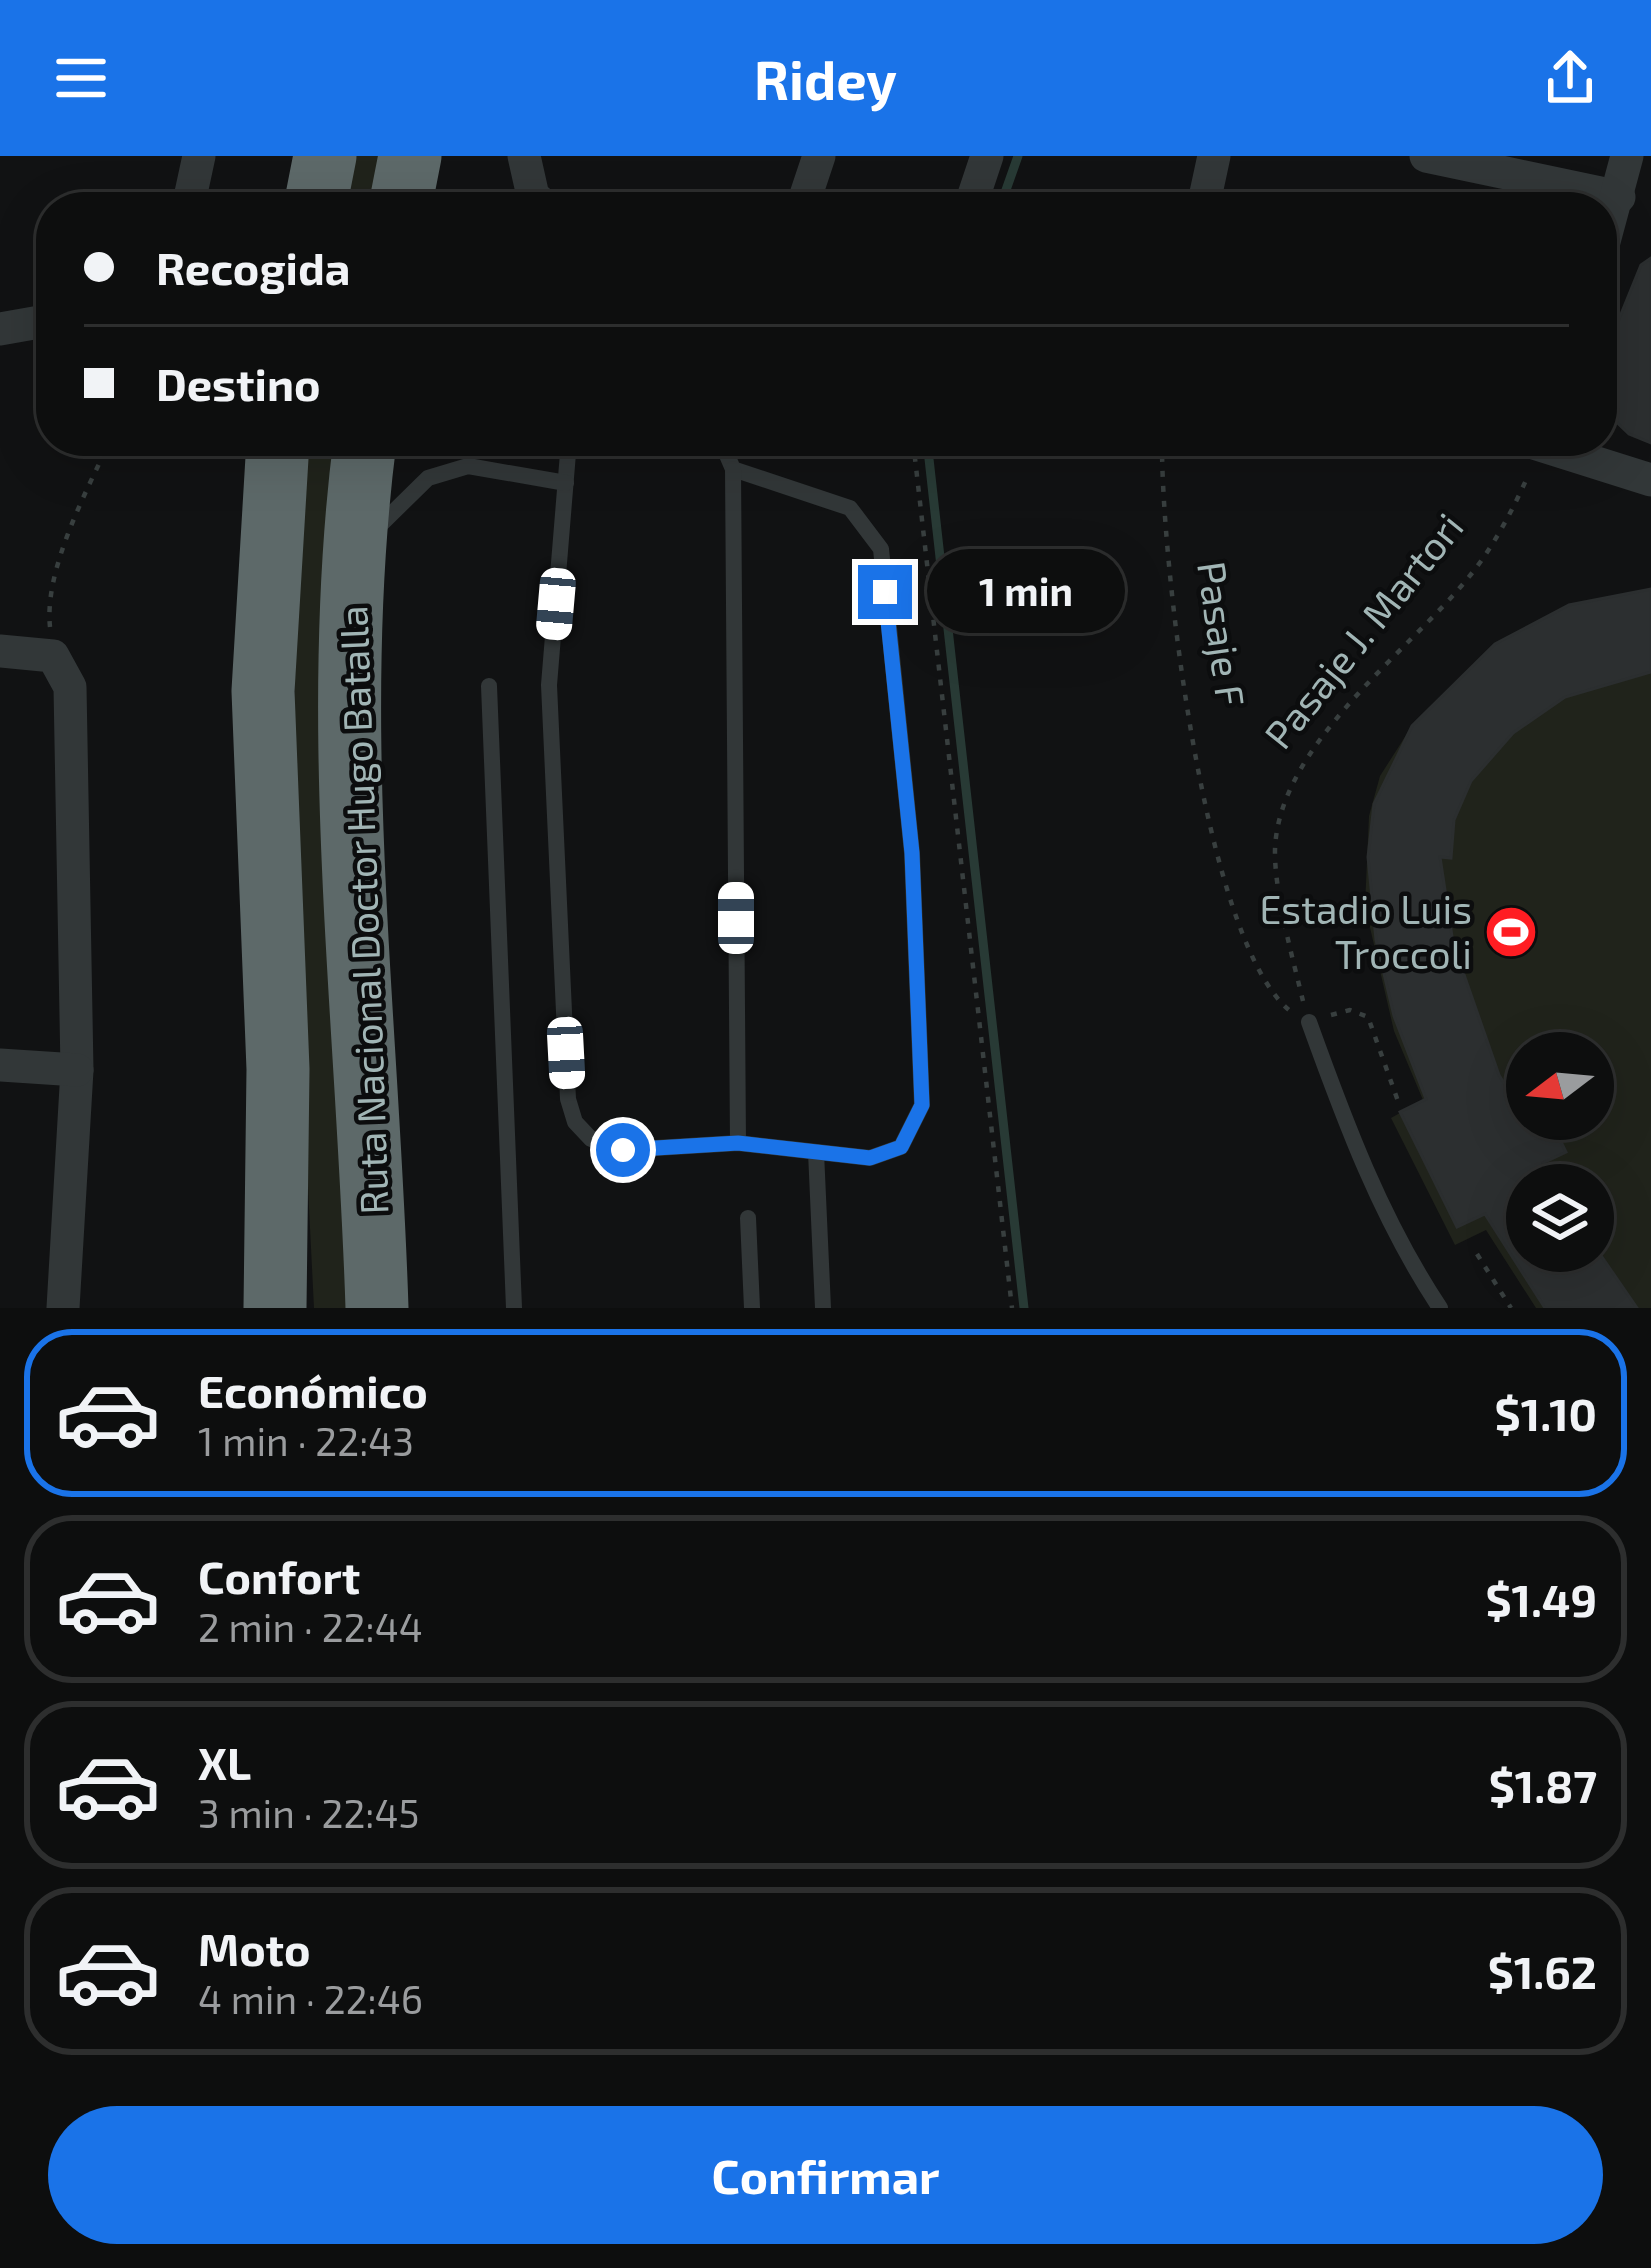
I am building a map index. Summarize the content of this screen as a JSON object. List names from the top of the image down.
{
  "streets": {
    "highway": ["Ruta Nacional Doctor Hugo Batalla"],
    "path": ["Pasaje J. Martori", "Pasaje F"]
  },
  "crossings": [
    ["Pasaje J. Martori", "Pasaje F"]
  ],
  "places": {
    "sports": ["Estadio Luis Troccoli"]
  },
  "north": "left",
  "page": {
    "header": "Ridey",
    "banner": ["Recogida", "Destino"],
    "bubble": "1 min",
    "list": [
      {
        "name": "Económico",
        "note": "1 min · 22:43",
        "value": "$1.10"
      },
      {
        "name": "Confort",
        "note": "2 min · 22:44",
        "value": "$1.49"
      },
      {
        "name": "XL",
        "note": "3 min · 22:45",
        "value": "$1.87"
      },
      {
        "name": "Moto",
        "note": "4 min · 22:46",
        "value": "$1.62"
      }
    ],
    "buttons": "Confirmar"
  }
}
